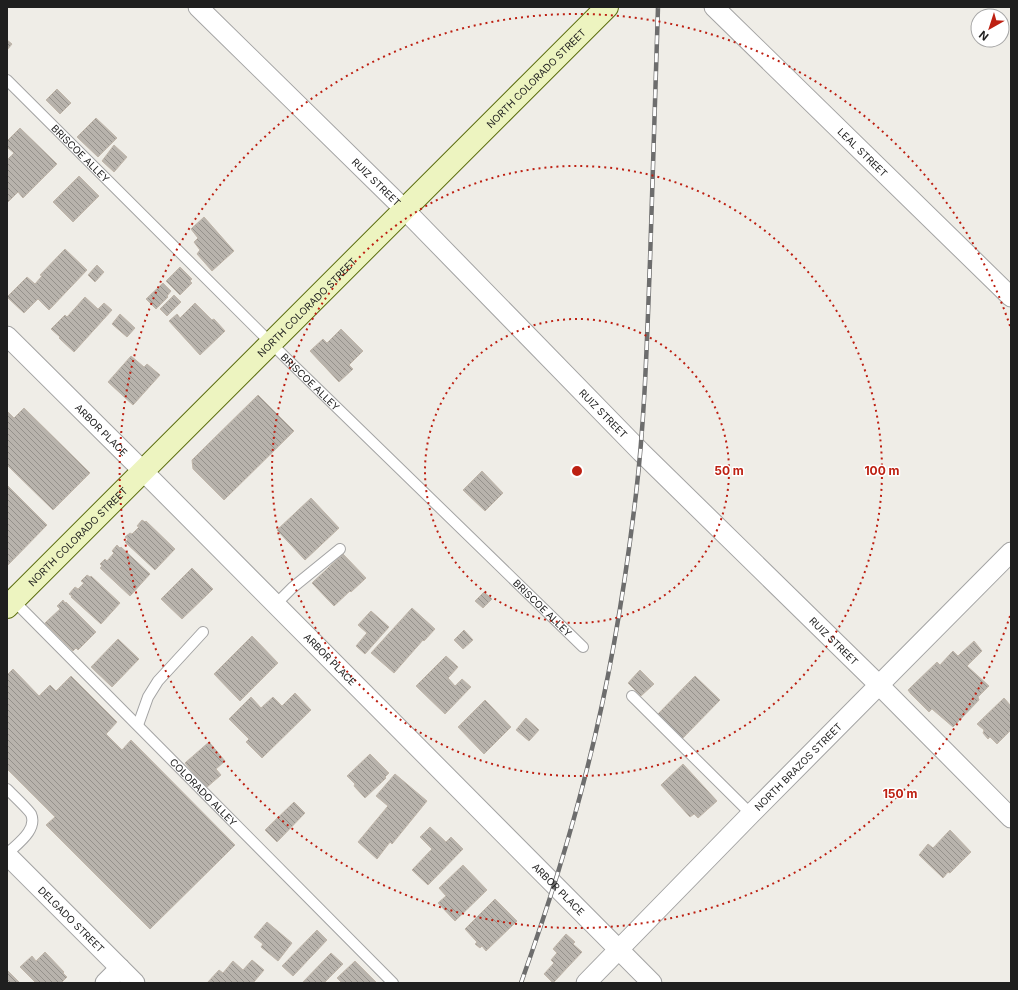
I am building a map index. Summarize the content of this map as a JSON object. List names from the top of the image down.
{
  "streets": {
    "main road": ["NORTH COLORADO STREET"],
    "street": [
      "LEAL STREET",
      "RUIZ STREET",
      "ARBOR PLACE",
      "NORTH BRAZOS STREET",
      "DELGADO STREET"
    ],
    "lane": ["BRISCOE ALLEY", "COLORADO ALLEY"]
  },
  "crossings": [
    ["NORTH COLORADO STREET", "BRISCOE ALLEY"],
    ["NORTH COLORADO STREET", "RUIZ STREET"],
    ["NORTH COLORADO STREET", "ARBOR PLACE"],
    ["NORTH COLORADO STREET", "COLORADO ALLEY"],
    ["RUIZ STREET", "NORTH BRAZOS STREET"],
    ["ARBOR PLACE", "NORTH BRAZOS STREET"]
  ],
  "north": "bottom left",
  "rings": ["50 m", "100 m", "150 m"]
}
